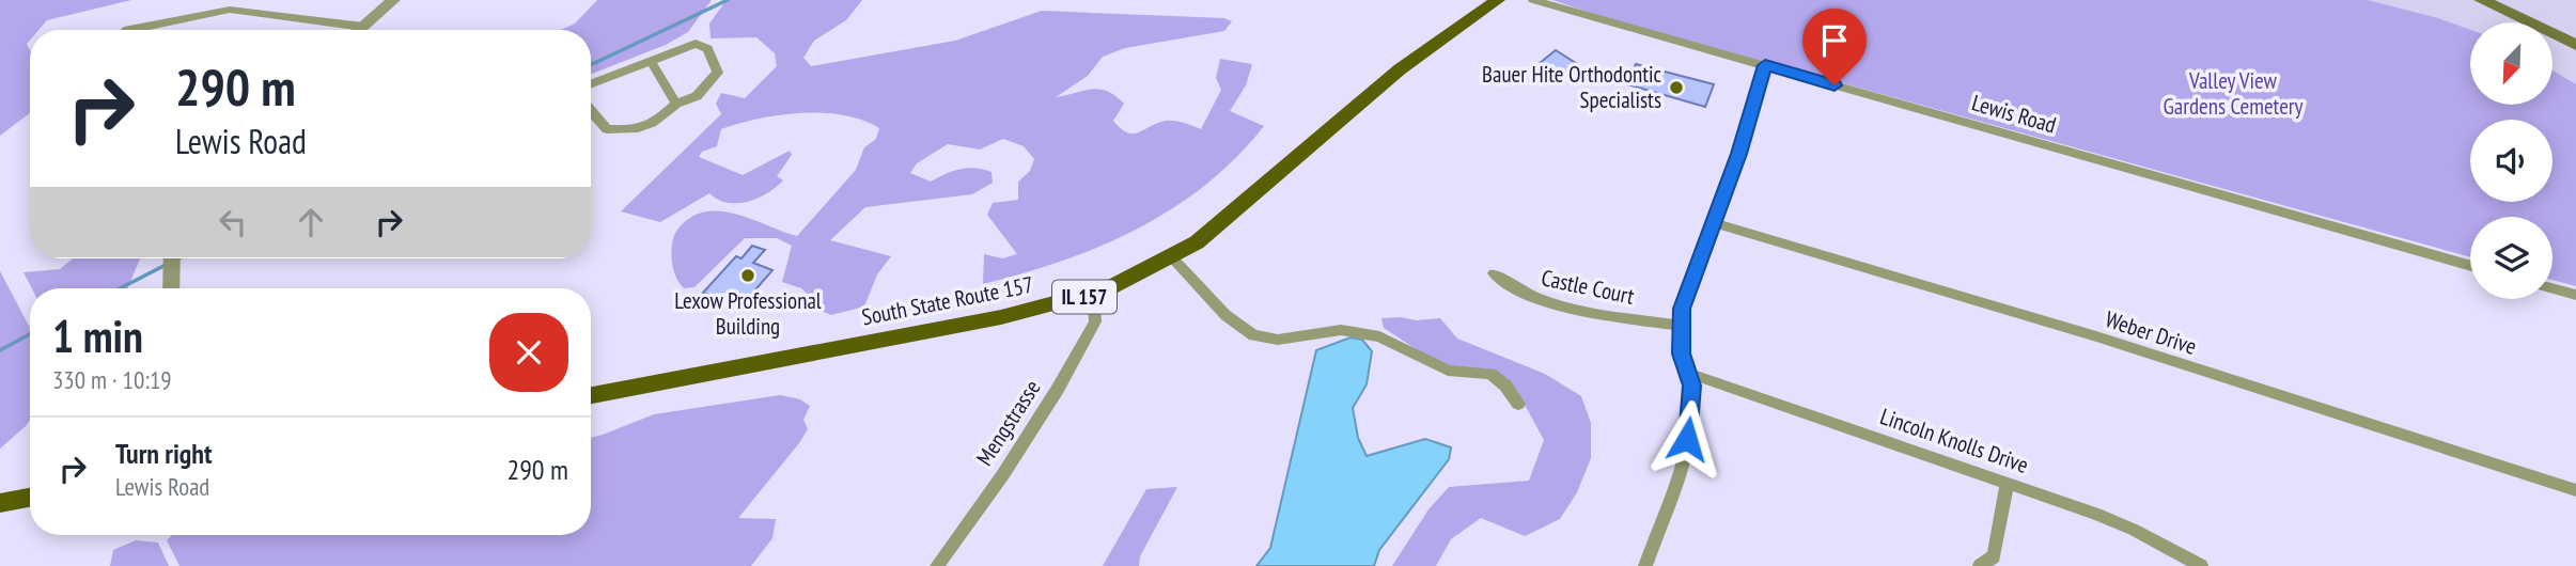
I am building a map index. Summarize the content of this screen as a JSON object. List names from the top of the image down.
{
  "streets": {
    "main road": ["IL 157", "South State Route 157"],
    "street": [
      "Lewis Road",
      "Castle Court",
      "Weber Drive",
      "Mengstrasse",
      "Lincoln Knolls Drive"
    ]
  },
  "crossings": [
    ["South State Route 157", "Mengstrasse"]
  ],
  "parks": ["Valley View Gardens Cemetery"],
  "places": ["Bauer Hite Orthodontic Specialists", "Lexow Professional Building"],
  "north": "bottom left",
  "page": {
    "turn": ["290 m", "Lewis Road"],
    "heading": ["1 min", "330 m · 10:19"],
    "list": [
      {
        "name": "Turn right",
        "note": "Lewis Road",
        "value": "290 m"
      }
    ]
  }
}
